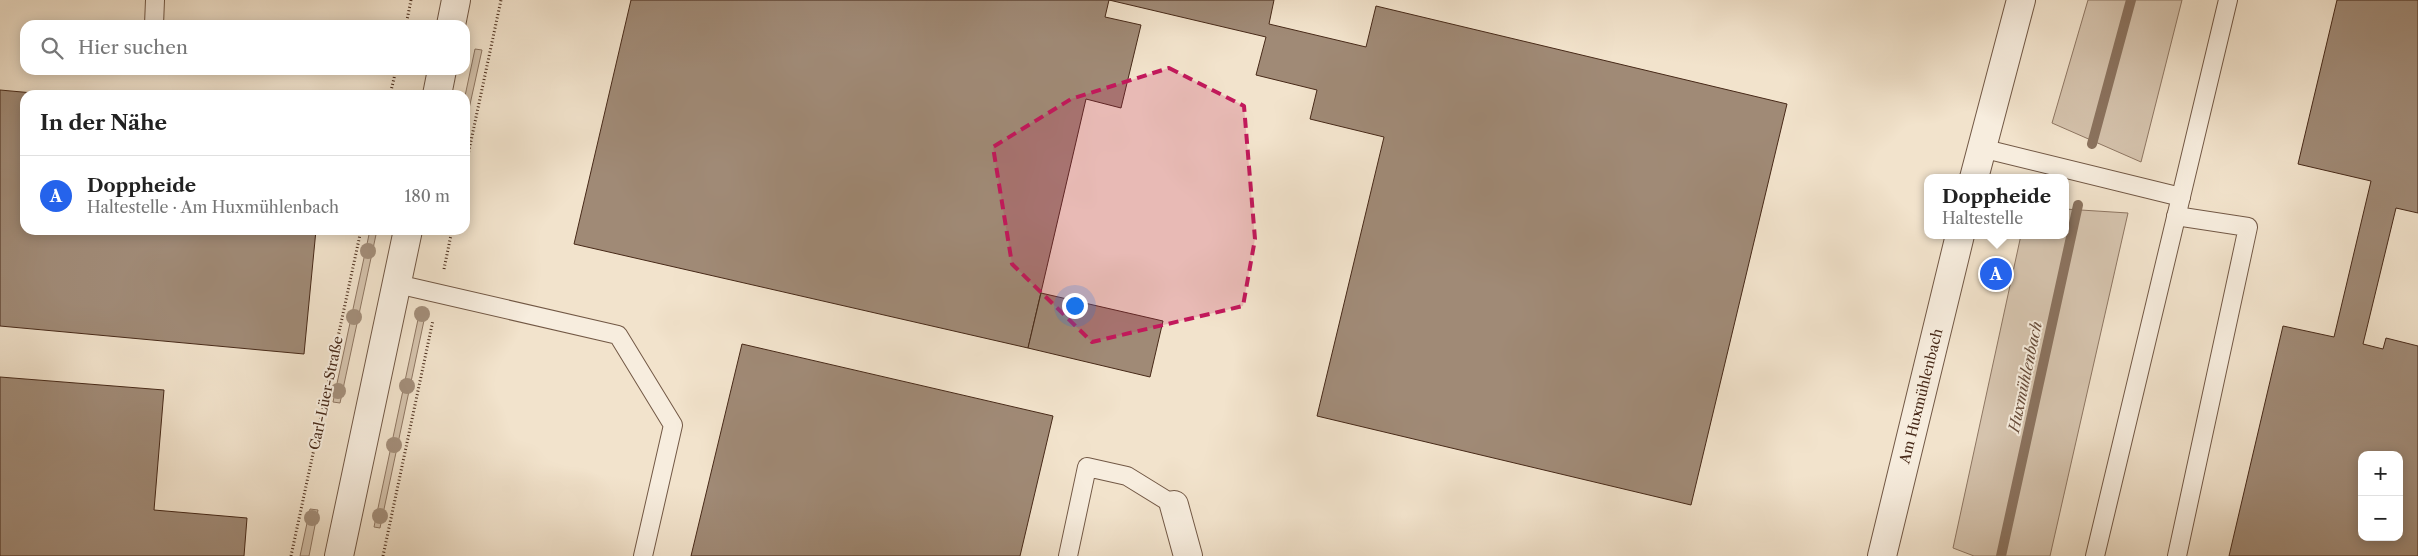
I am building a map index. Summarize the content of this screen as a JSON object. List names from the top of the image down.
{
  "streets": {
    "street": ["Am Huxmühlenbach"],
    "path": ["Carl-Lüer-Straße"]
  },
  "water": ["Huxmühlenbach"],
  "page": {
    "search": "Hier suchen",
    "heading": "In der Nähe",
    "list": [
      {
        "mark": "A",
        "name": "Doppheide",
        "note": "Haltestelle · Am Huxmühlenbach",
        "value": "180 m"
      }
    ],
    "popup": ["Doppheide", "Haltestelle"],
    "pins": "A",
    "map_buttons": ["+", "−"]
  }
}
